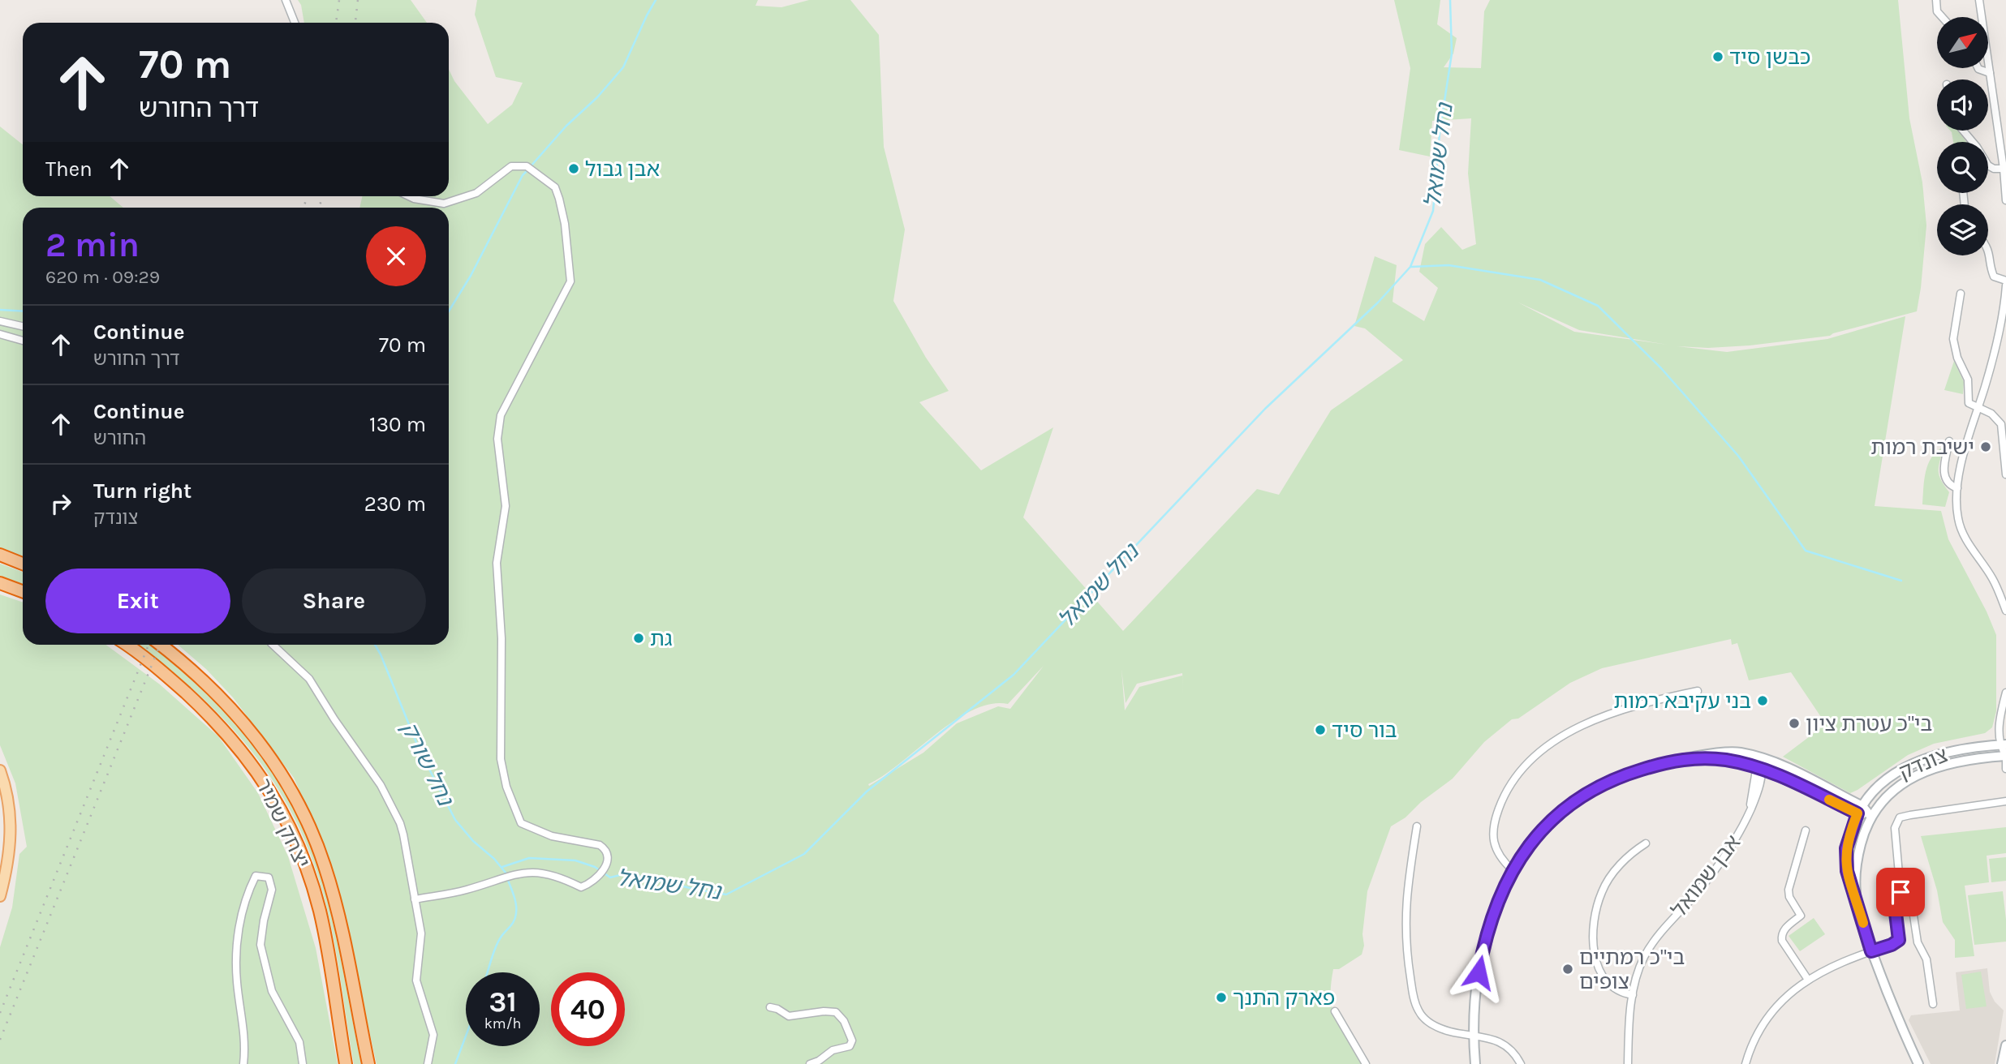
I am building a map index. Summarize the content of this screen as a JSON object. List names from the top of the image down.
{
  "streets": {
    "highway": ["יצחק שמיר"],
    "street": ["צונדק", "אבן שמואל"]
  },
  "water": ["נחל שמואל", "נחל שורק"],
  "places": [
    "כבשן סיד",
    "אבן גבול",
    "ישיבת רמות",
    "גת",
    "בני עקיבא רמות",
    "בי\"כ עטרת ציון",
    "בור סיד",
    "בי\"כ רמתיים צופים",
    "פארק התנך"
  ],
  "north": "top right",
  "page": {
    "turn": ["70 m", "דרך החורש"],
    "then": "Then",
    "heading": ["2 min", "620 m · 09:29"],
    "list": [
      {
        "name": "Continue",
        "note": "דרך החורש",
        "value": "70 m"
      },
      {
        "name": "Continue",
        "note": "החורש",
        "value": "130 m"
      },
      {
        "name": "Turn right",
        "note": "צונדק",
        "value": "230 m"
      }
    ],
    "buttons": ["Exit", "Share"],
    "speed": "31 km/h",
    "limit": "40"
  }
}
